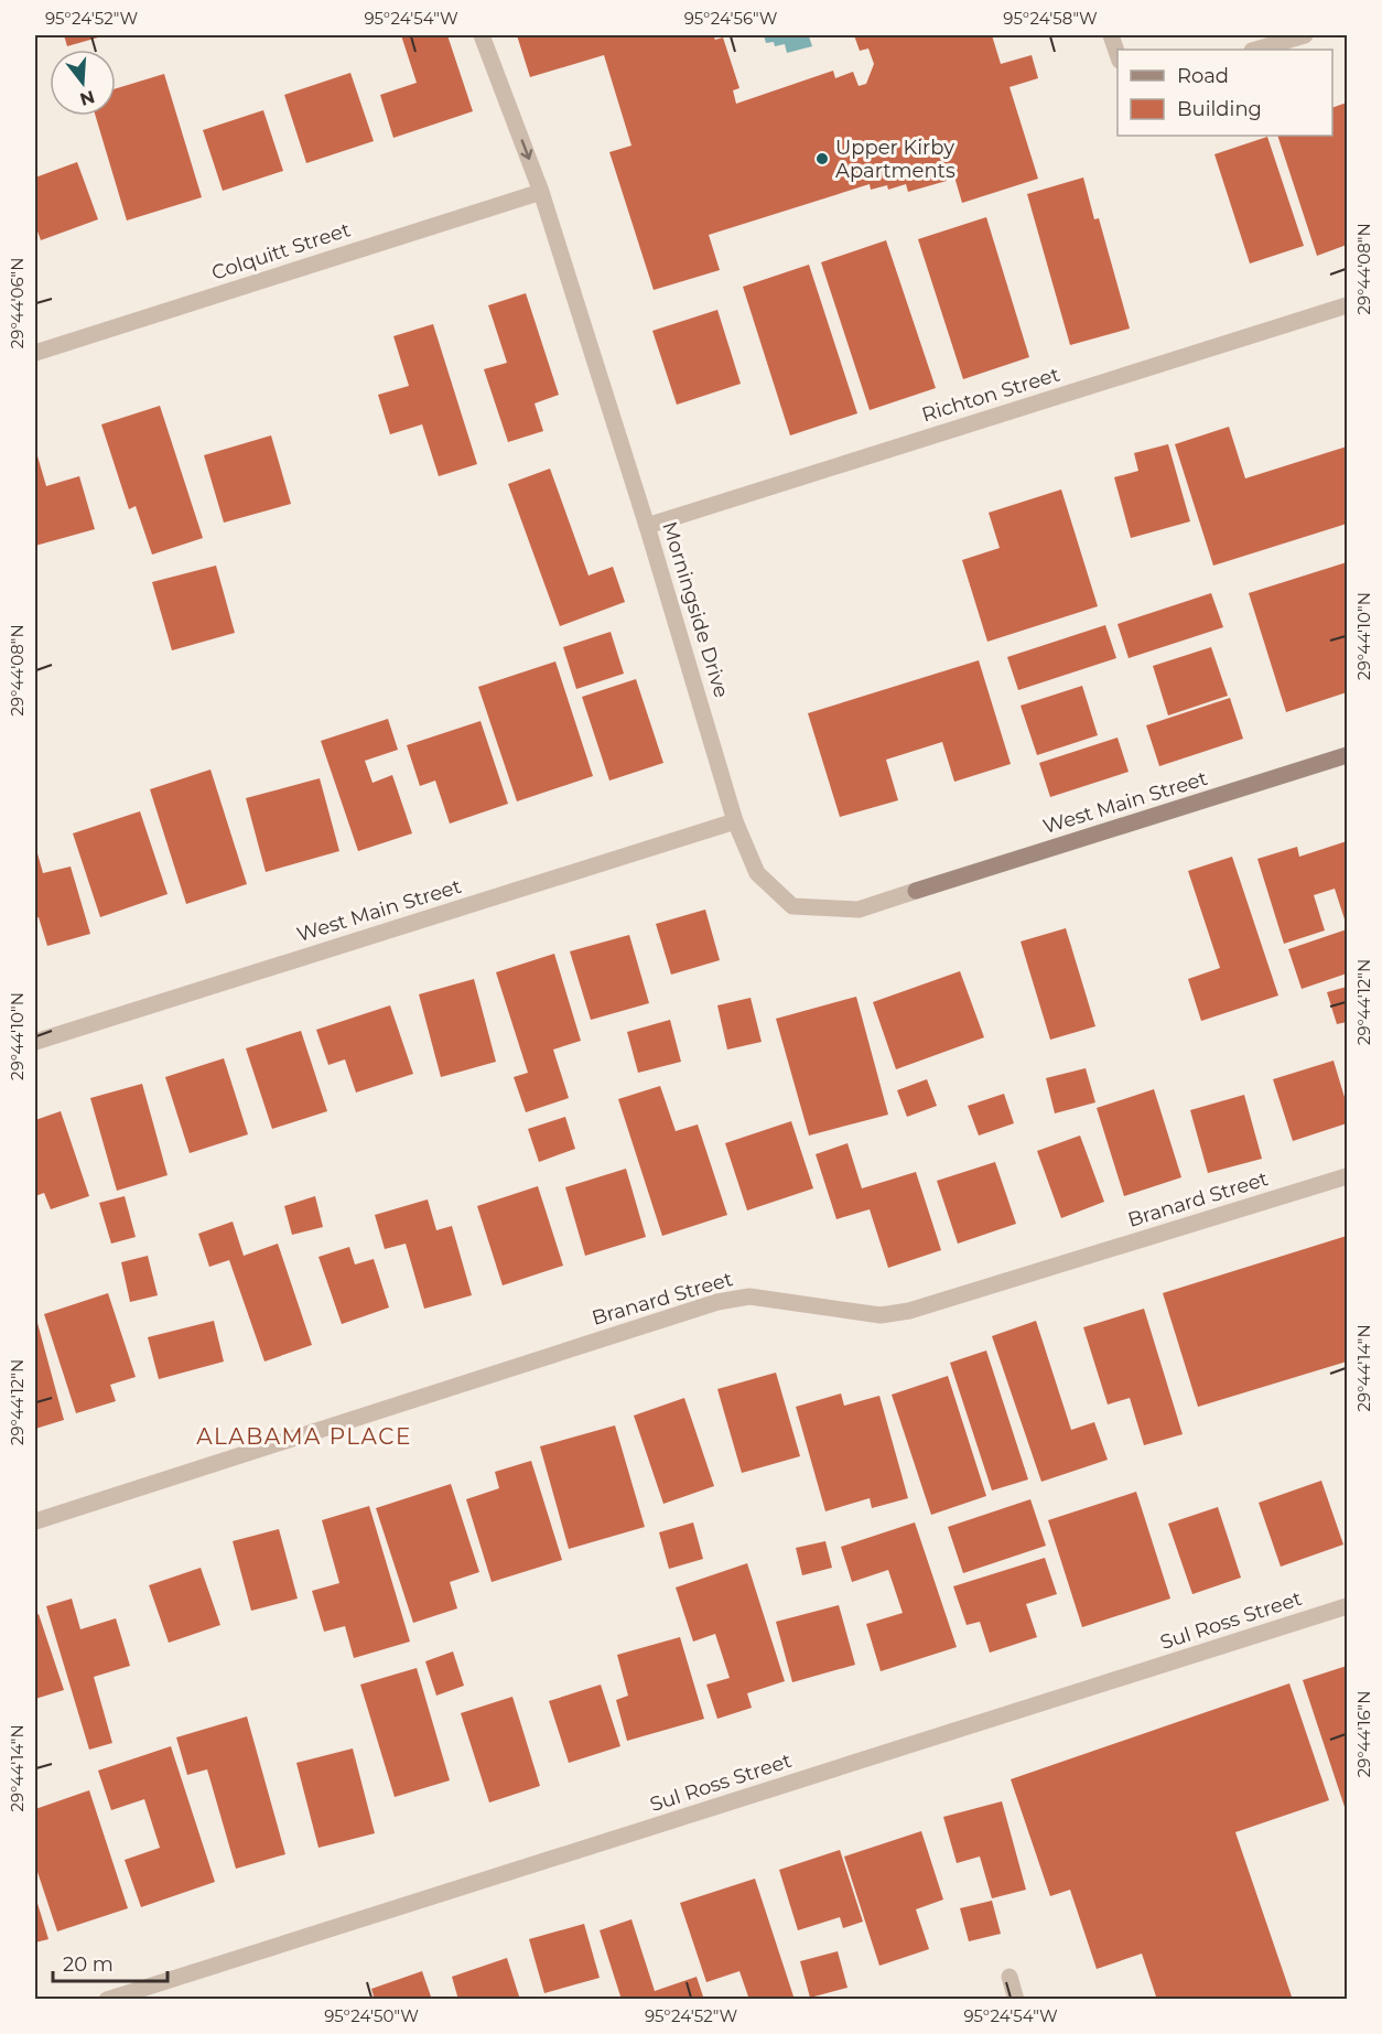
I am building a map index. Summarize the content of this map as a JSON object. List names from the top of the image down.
{
  "streets": {
    "street": [
      "Colquitt Street",
      "Richton Street",
      "Morningside Drive",
      "West Main Street",
      "Branard Street",
      "Sul Ross Street"
    ]
  },
  "crossings": [
    ["Colquitt Street", "Morningside Drive"],
    ["Richton Street", "Morningside Drive"],
    ["Morningside Drive", "West Main Street"]
  ],
  "districts": ["ALABAMA PLACE"],
  "places": ["Upper Kirby Apartments"],
  "legend": ["Road", "Building"],
  "scale_bar": "20 m",
  "north": "bottom",
  "coordinates": [
    "95°24'52\"W",
    "95°24'54\"W",
    "95°24'56\"W",
    "95°24'58\"W",
    "29°44'08\"N",
    "29°44'06\"N",
    "29°44'10\"N",
    "29°44'12\"N",
    "29°44'14\"N",
    "29°44'16\"N",
    "95°24'50\"W"
  ]
}
